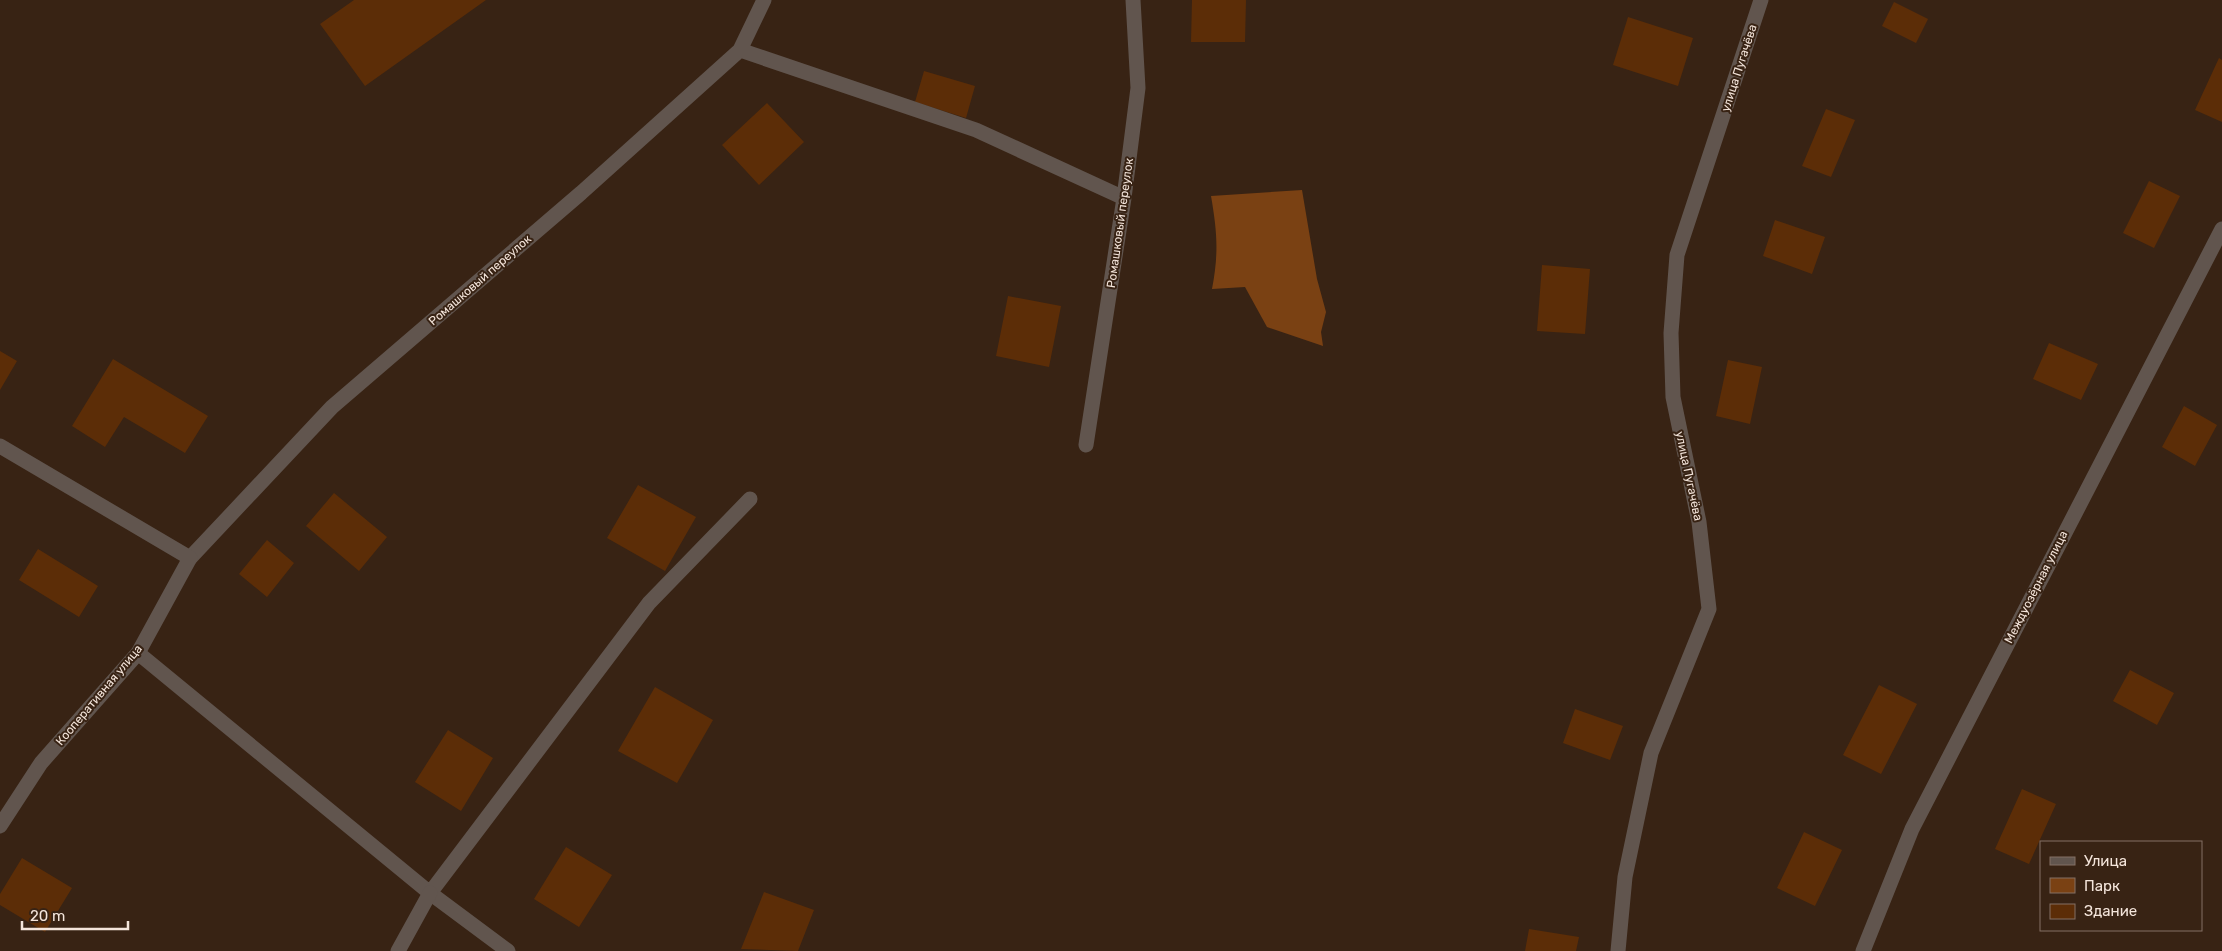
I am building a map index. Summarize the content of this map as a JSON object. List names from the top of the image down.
{
  "streets": {
    "street": [
      "улица Пугачёва",
      "Ромашковый переулок",
      "Междуозёрная улица",
      "Кооперативная улица"
    ]
  },
  "crossings": [
    ["Ромашковый переулок", "Кооперативная улица"]
  ],
  "legend": ["Улица", "Парк", "Здание"],
  "scale_bar": "20 m"
}
